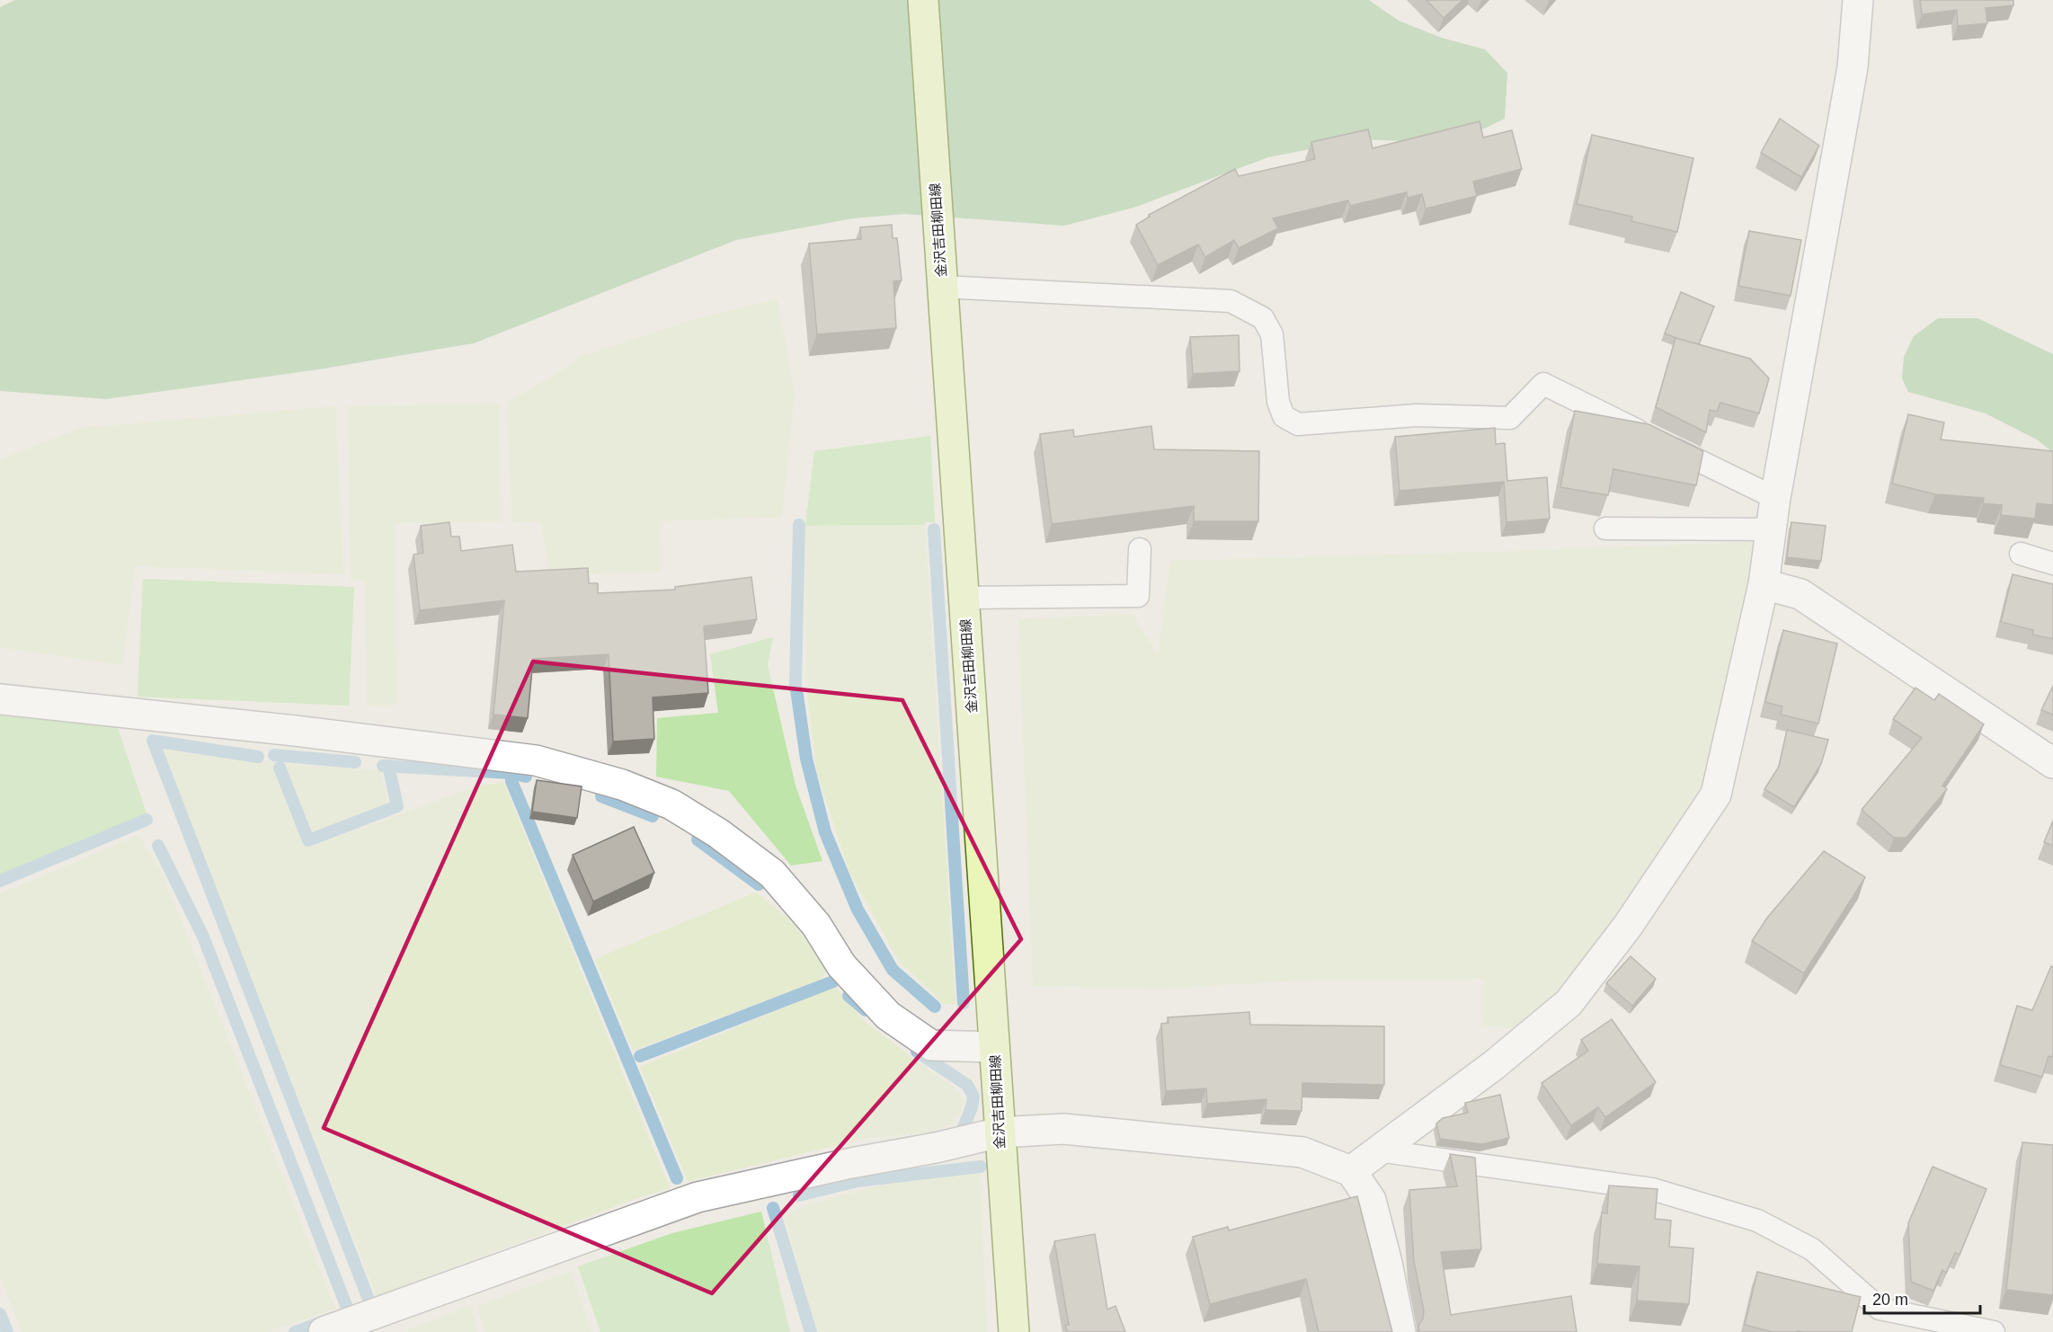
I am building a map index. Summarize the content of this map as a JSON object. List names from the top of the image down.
{
  "streets": {
    "main road": ["金沢吉田柳田線"]
  },
  "scale_bar": "20 m"
}
